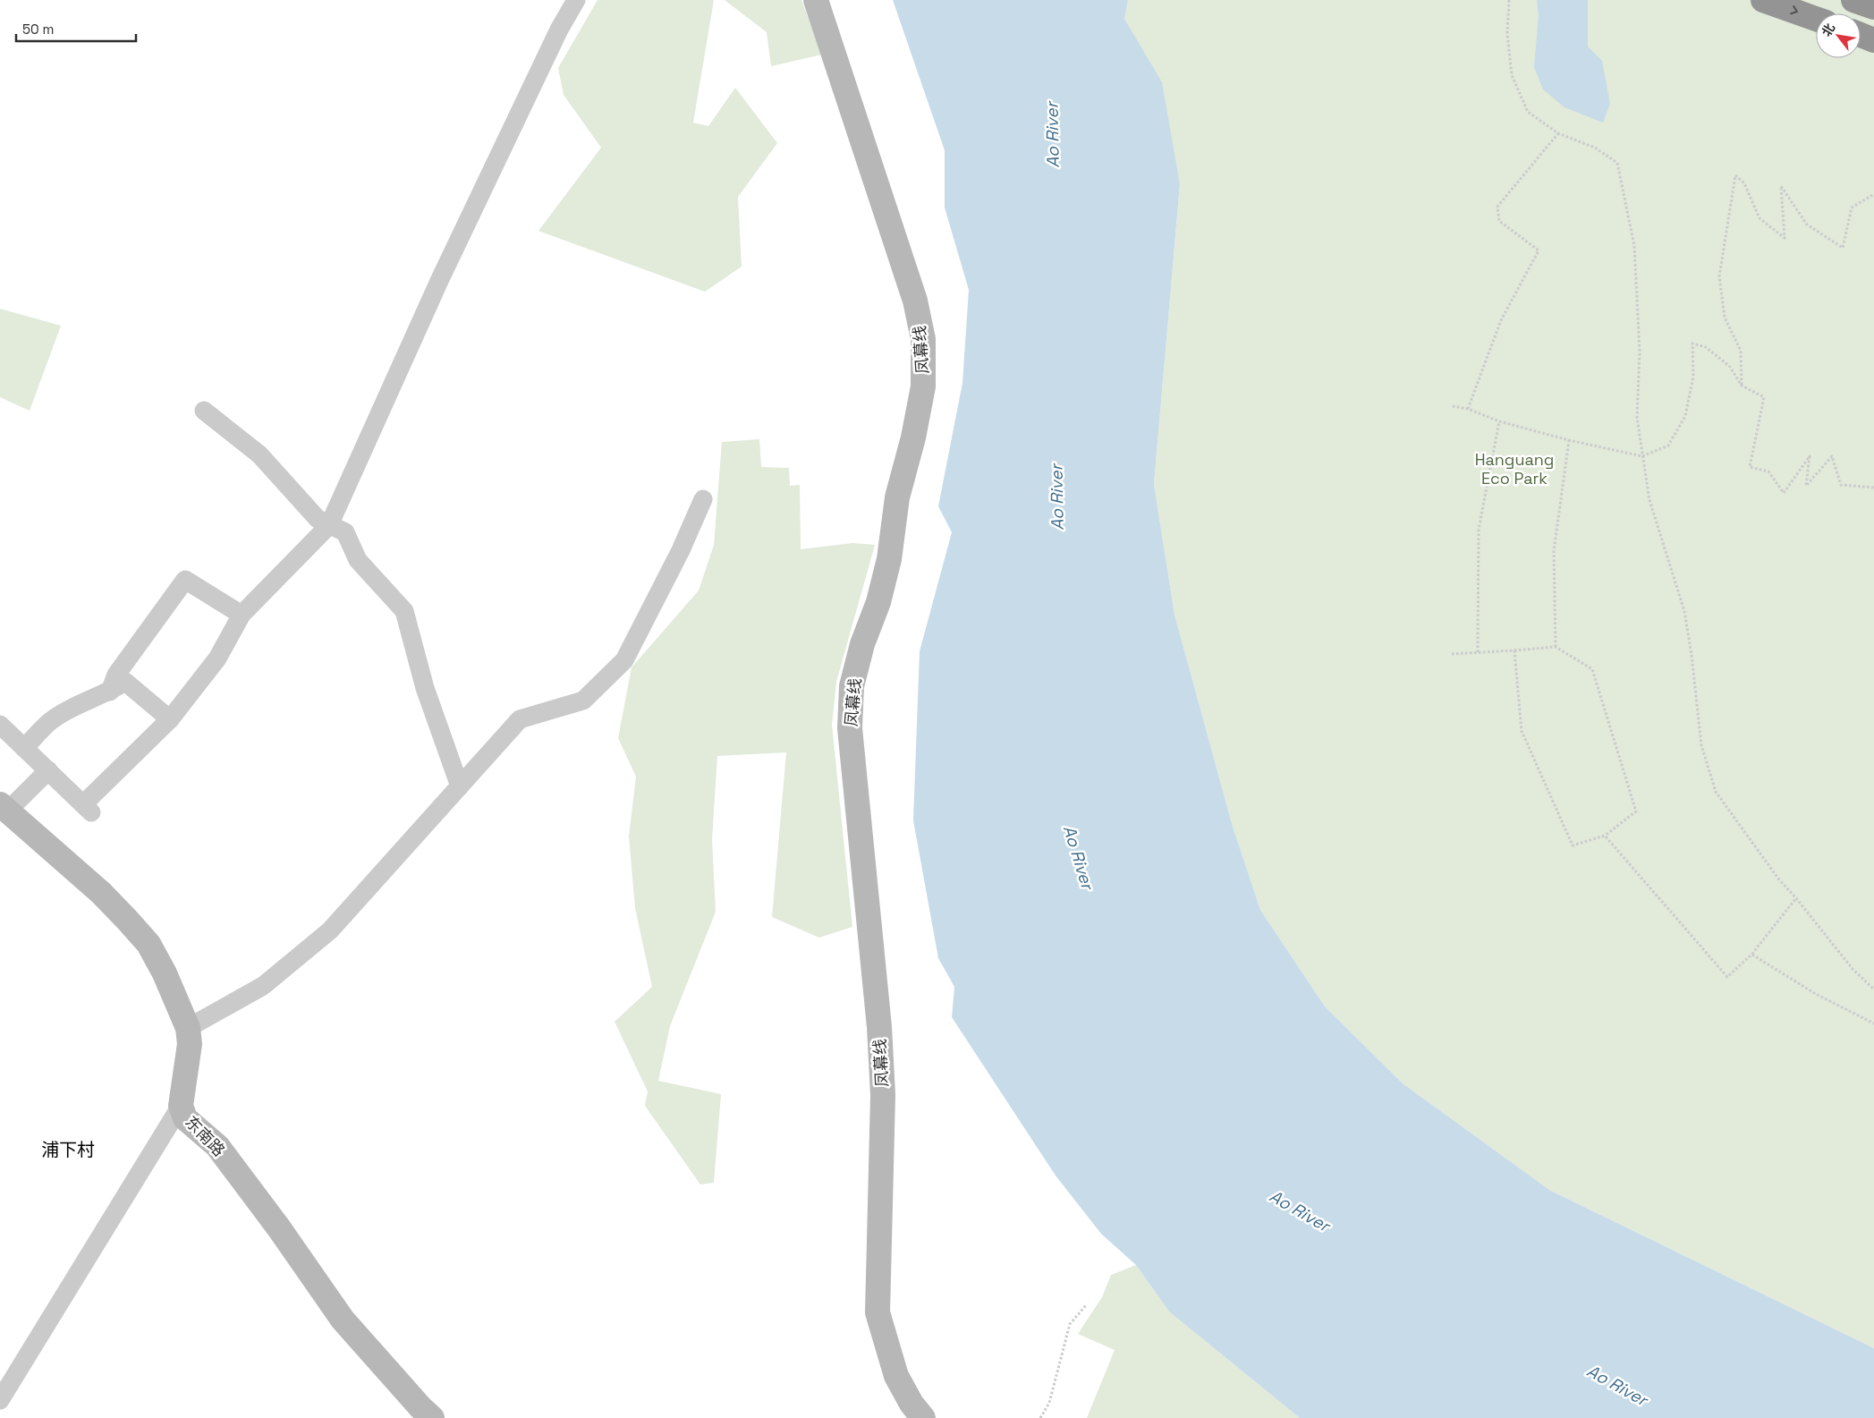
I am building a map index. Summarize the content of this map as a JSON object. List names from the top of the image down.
{
  "streets": {
    "main road": ["凤幕线", "东南路"]
  },
  "districts": ["浦下村"],
  "water": ["Ao River"],
  "parks": ["Hanguang Eco Park"],
  "scale_bar": "50 m",
  "north": "top left"
}
